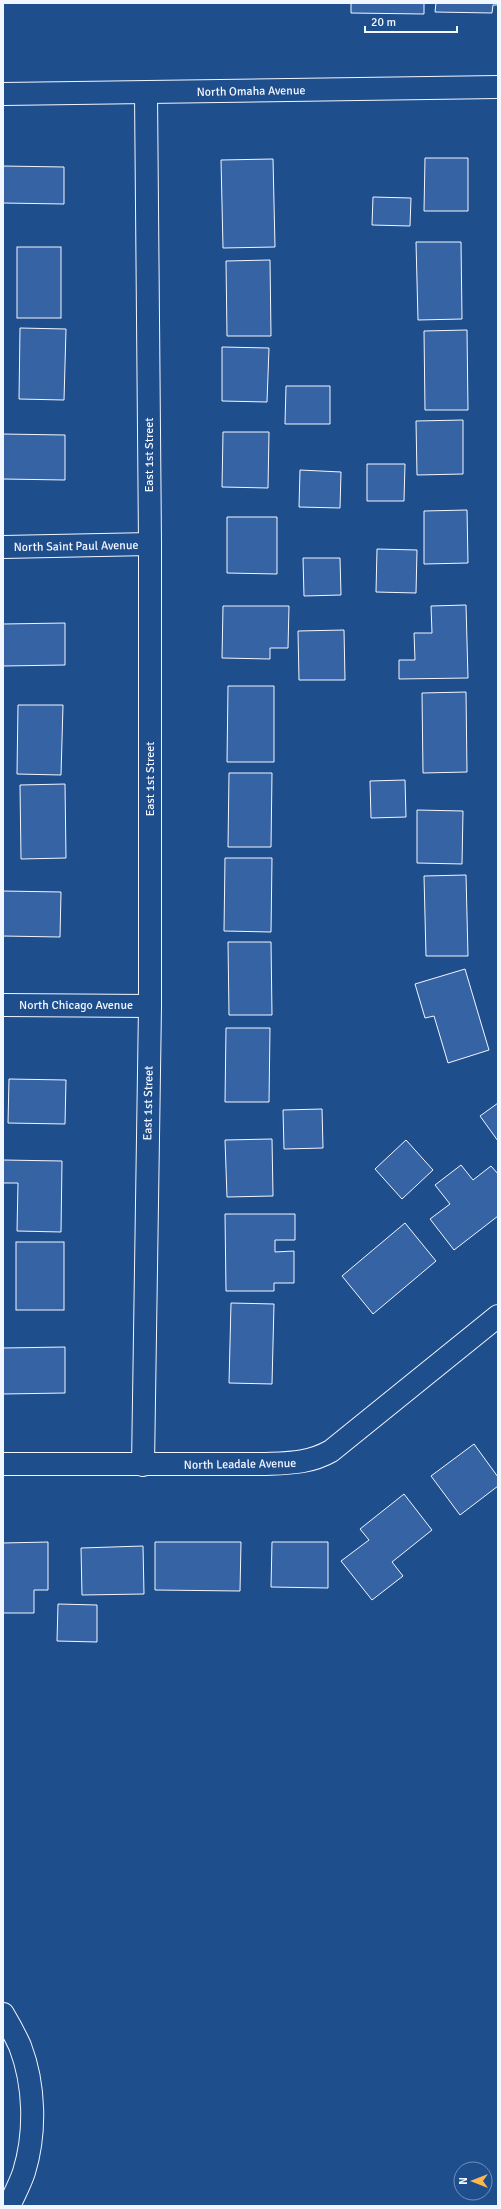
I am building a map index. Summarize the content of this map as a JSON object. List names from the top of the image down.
{
  "streets": {
    "street": [
      "North Omaha Avenue",
      "East 1st Street",
      "North Saint Paul Avenue",
      "North Chicago Avenue",
      "North Leadale Avenue"
    ]
  },
  "crossings": [
    ["North Omaha Avenue", "East 1st Street"],
    ["East 1st Street", "North Saint Paul Avenue"],
    ["East 1st Street", "North Chicago Avenue"],
    ["East 1st Street", "North Leadale Avenue"]
  ],
  "scale_bar": "20 m",
  "north": "left"
}
